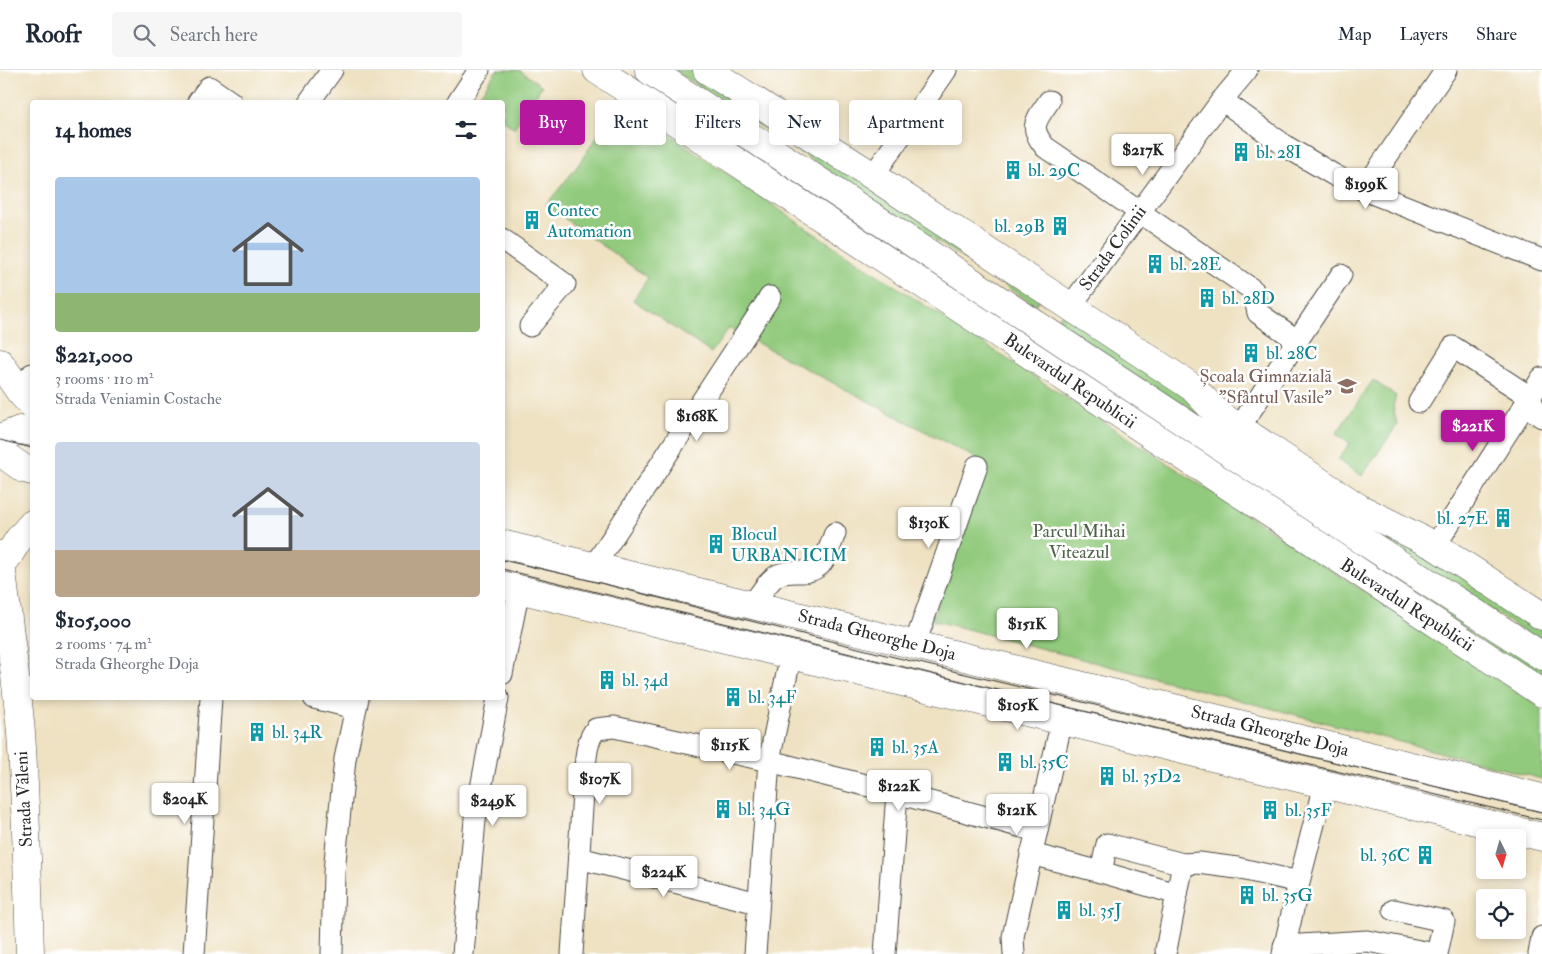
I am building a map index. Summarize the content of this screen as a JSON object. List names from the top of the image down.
{
  "streets": {
    "main road": ["Bulevardul Republicii", "Strada Gheorghe Doja", "Strada Văleni"],
    "street": ["Strada Colinii"]
  },
  "parks": ["Parcul Mihai Viteazul"],
  "places": {
    "building": [
      "bl. 28I",
      "bl. 29C",
      "Contec Automation",
      "bl. 29B",
      "bl. 28E",
      "bl. 28D",
      "bl. 28C",
      "bl. 27E",
      "Blocul URBAN ICIM",
      "bl. 34d",
      "bl. 34F",
      "bl. 34R",
      "bl. 35A",
      "bl. 35C",
      "bl. 35D2",
      "bl. 34G",
      "bl. 35F",
      "bl. 36C",
      "bl. 35G",
      "bl. 35J"
    ],
    "school or university": ["Școala Gimnazială \"Sfântul Vasile\""]
  },
  "north": "bottom",
  "page": {
    "header": "Roofr",
    "search": "Search here",
    "nav": ["Map", "Layers", "Share"],
    "chip": [
      "Buy",
      "Rent",
      "Filters",
      "New",
      "Apartment"
    ],
    "heading": "14 homes",
    "price": [
      "$217K",
      "$199K",
      "$168K",
      "$221K",
      "$130K",
      "$151K",
      "$105K",
      "$115K",
      "$107K",
      "$122K",
      "$204K",
      "$249K",
      "$121K",
      "$224K"
    ],
    "list": [
      {
        "name": "$221,000",
        "note": "3 rooms · 110 m² · Strada Veniamin Costache"
      },
      {
        "name": "$105,000",
        "note": "2 rooms · 74 m² · Strada Gheorghe Doja"
      }
    ]
  }
}
